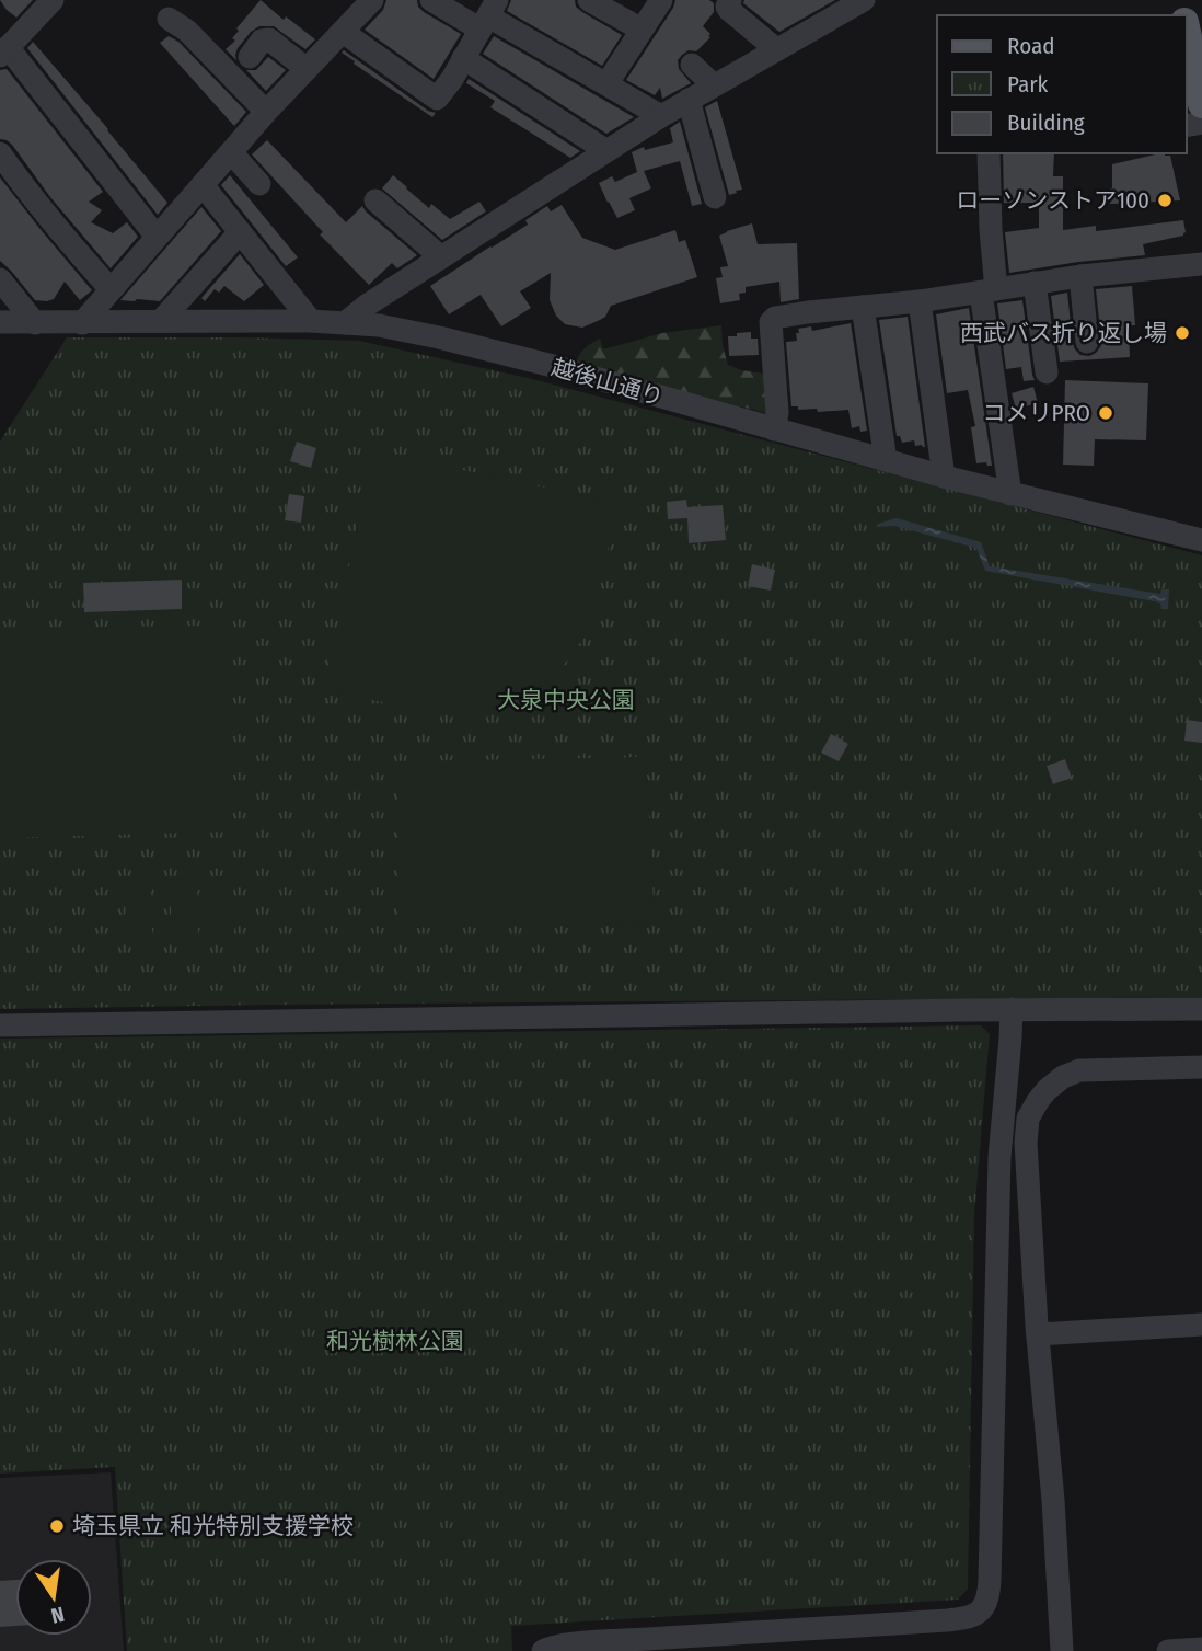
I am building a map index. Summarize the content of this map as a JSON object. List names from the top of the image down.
{
  "streets": {
    "street": ["越後山通り"]
  },
  "parks": ["大泉中央公園", "和光樹林公園"],
  "places": [
    "ローソンストア100",
    "西武バス折り返し場",
    "コメリPRO",
    "埼玉県立 和光特別支援学校"
  ],
  "legend": ["Road", "Park", "Building"],
  "north": "bottom"
}
